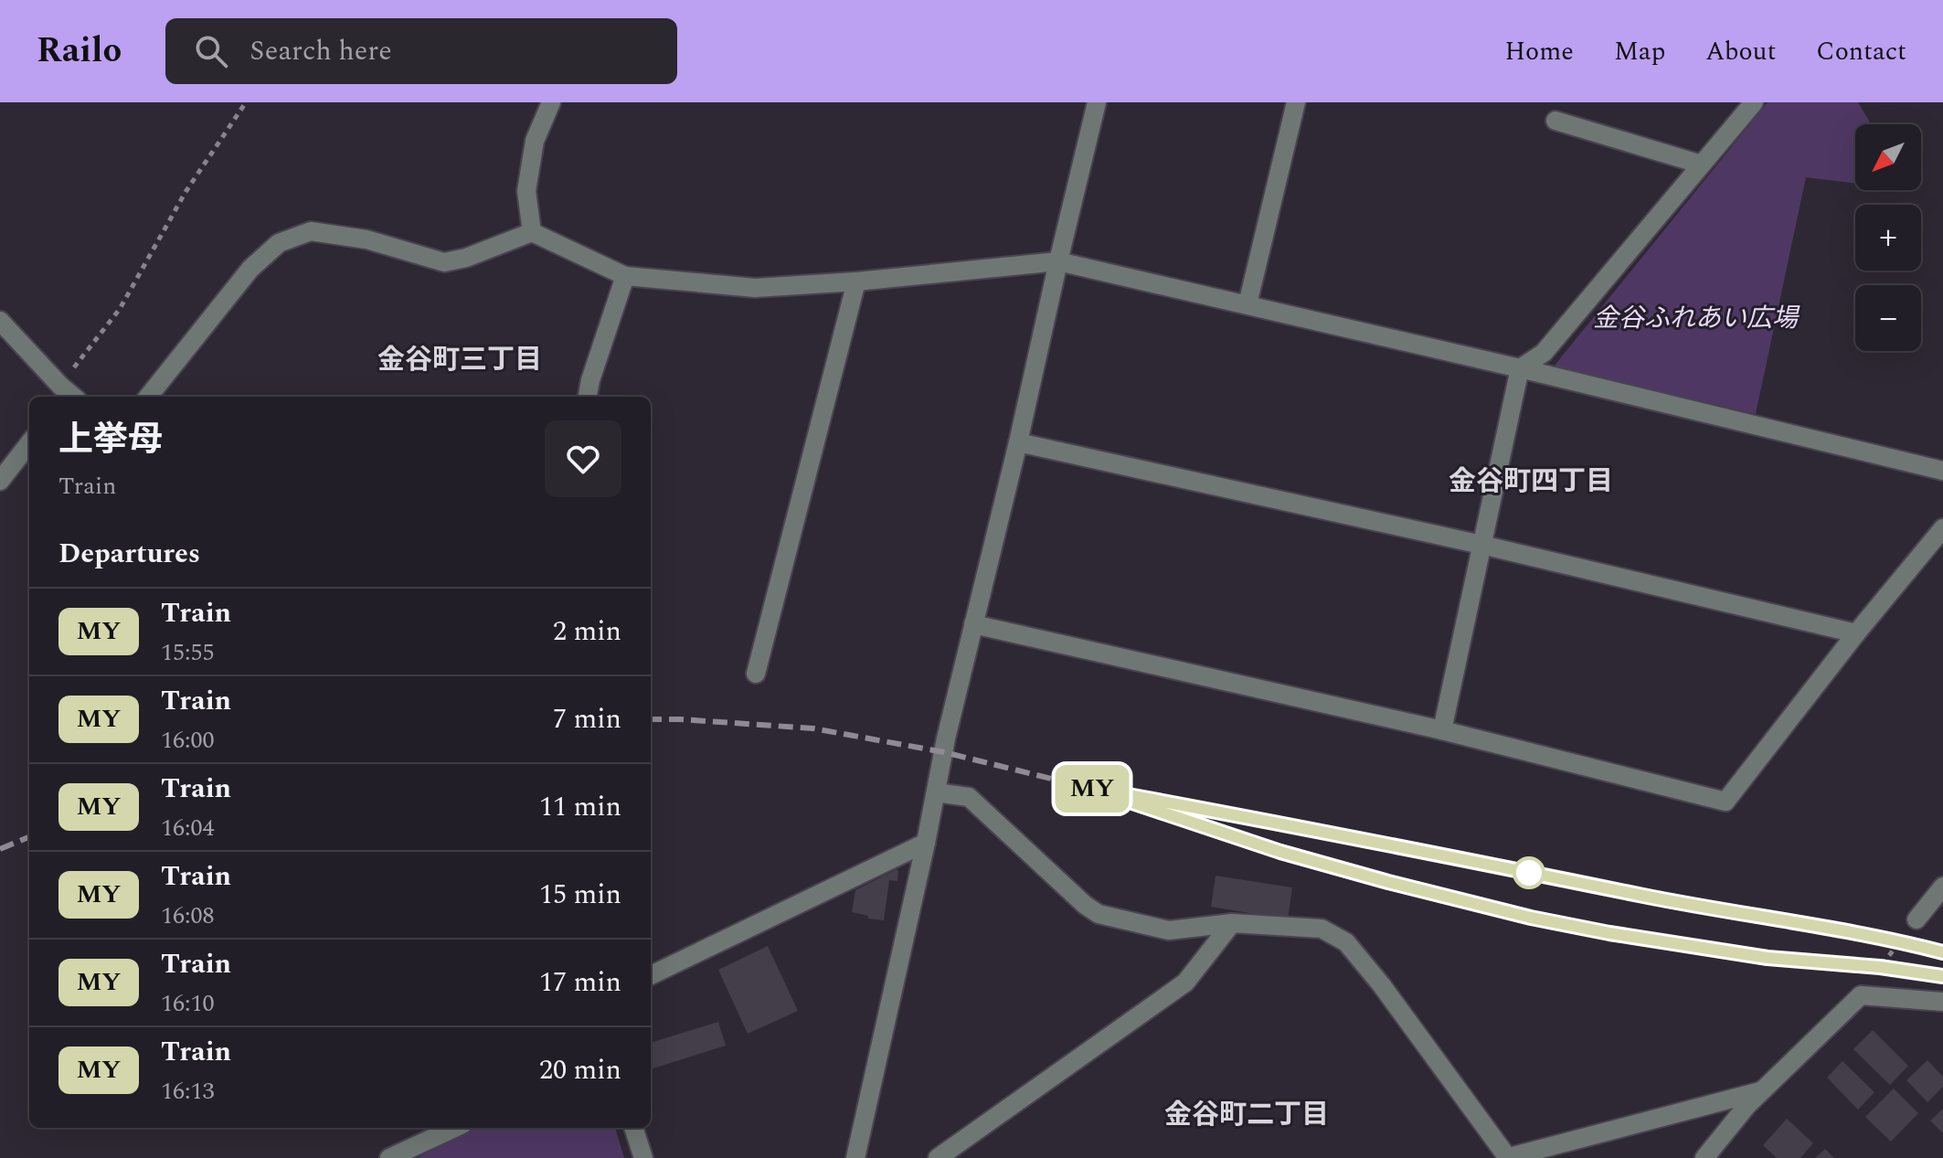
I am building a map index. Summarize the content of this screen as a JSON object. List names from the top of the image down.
{
  "districts": ["金谷町三丁目", "金谷町四丁目", "金谷町二丁目"],
  "parks": ["金谷ふれあい広場"],
  "north": "bottom left",
  "page": {
    "header": "Railo",
    "search": "Search here",
    "nav": [
      "Home",
      "Map",
      "About",
      "Contact"
    ],
    "on_map": "MY",
    "map_buttons": ["+", "−"],
    "heading": [
      ["上挙母", "Train"],
      "Departures"
    ],
    "list": [
      {
        "mark": "MY",
        "name": "Train",
        "note": "15:55",
        "value": "2 min"
      },
      {
        "mark": "MY",
        "name": "Train",
        "note": "16:00",
        "value": "7 min"
      },
      {
        "mark": "MY",
        "name": "Train",
        "note": "16:04",
        "value": "11 min"
      },
      {
        "mark": "MY",
        "name": "Train",
        "note": "16:08",
        "value": "15 min"
      },
      {
        "mark": "MY",
        "name": "Train",
        "note": "16:10",
        "value": "17 min"
      },
      {
        "mark": "MY",
        "name": "Train",
        "note": "16:13",
        "value": "20 min"
      }
    ]
  }
}
